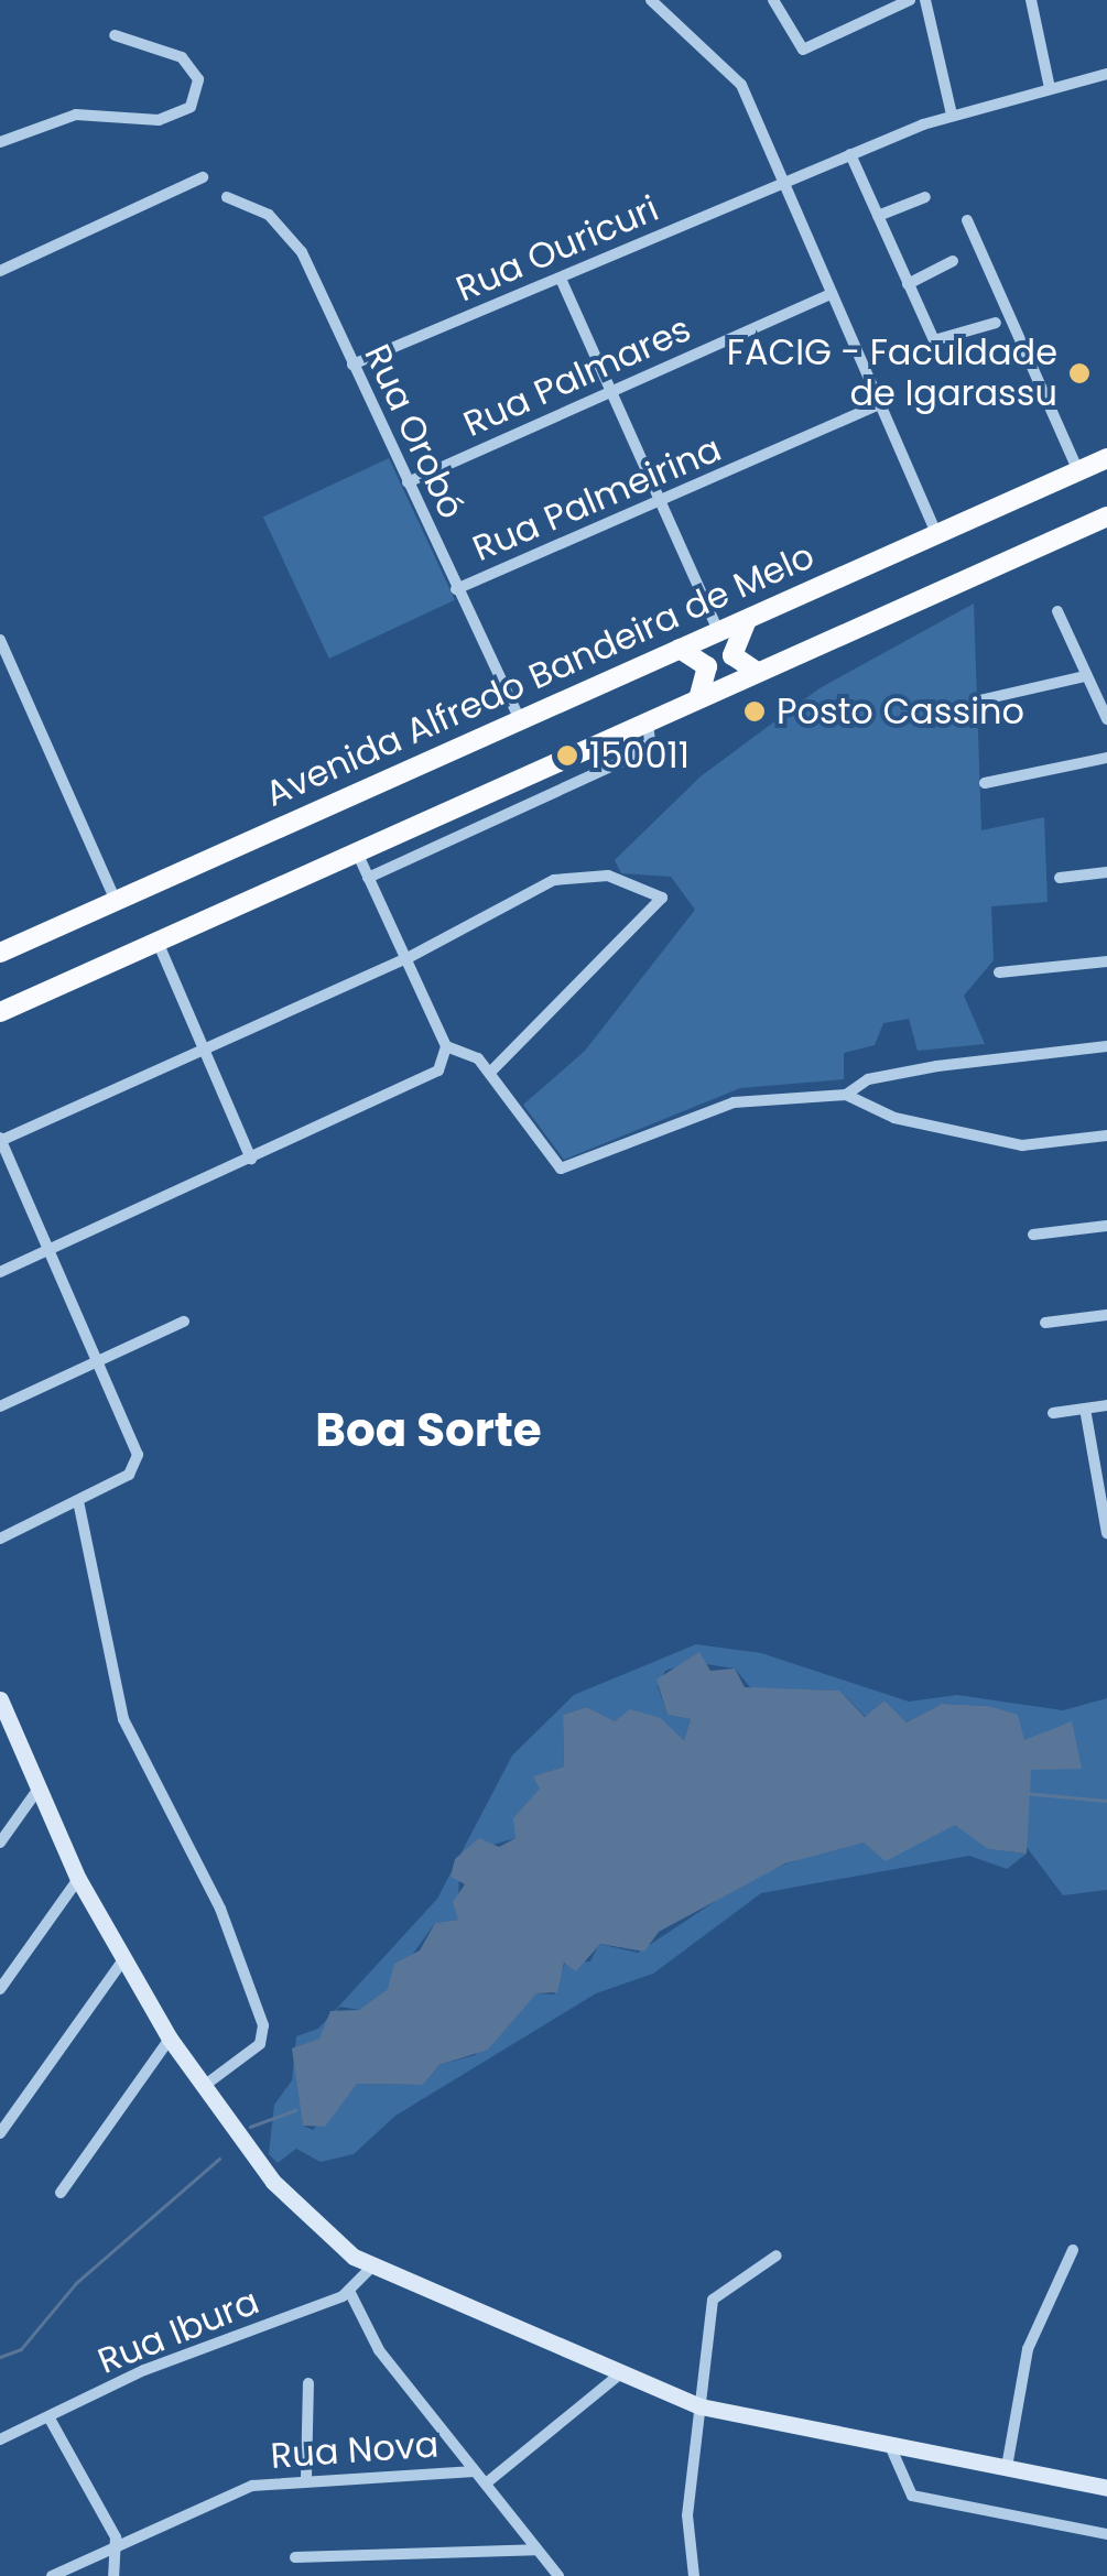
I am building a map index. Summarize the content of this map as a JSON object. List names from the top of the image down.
{
  "streets": {
    "highway": ["Avenida Alfredo Bandeira de Melo"],
    "street": [
      "Rua Ouricuri",
      "Rua Palmares",
      "Rua Orobó",
      "Rua Palmeirina",
      "Rua Ibura",
      "Rua Nova"
    ]
  },
  "crossings": [
    ["Rua Ouricuri", "Rua Orobó"],
    ["Rua Palmares", "Rua Orobó"],
    ["Rua Orobó", "Rua Palmeirina"],
    ["Rua Orobó", "Avenida Alfredo Bandeira de Melo"]
  ],
  "districts": ["Boa Sorte"],
  "places": ["FACIG - Faculdade de Igarassu", "Posto Cassino", "150011"]
}
